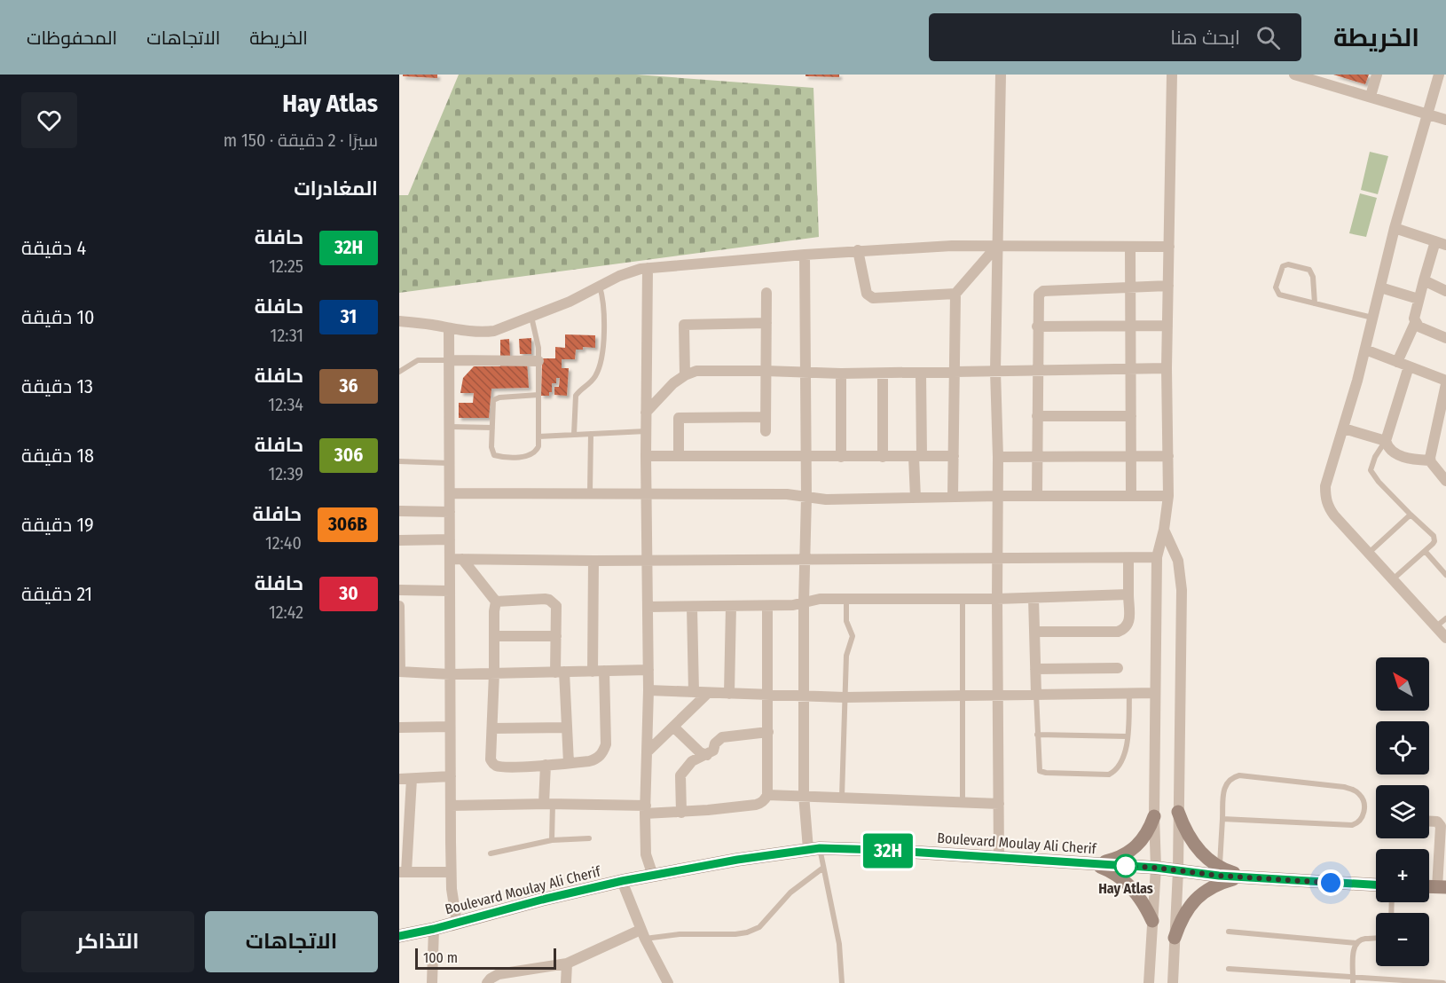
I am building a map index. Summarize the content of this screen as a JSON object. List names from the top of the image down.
{
  "streets": {
    "main road": ["Boulevard Moulay Ali Cherif"]
  },
  "places": ["Hay Atlas"],
  "lines": ["bus line 32H"],
  "scale_bar": "100 m",
  "north": "top left",
  "page": {
    "header": "الخريطة",
    "search": "ابحث هنا",
    "nav": ["الخريطة", "الاتجاهات", "المحفوظات"],
    "on_map": "32H",
    "heading": [
      ["Hay Atlas", "سيرًا · 2 دقيقة · 150 m"],
      "المغادرات"
    ],
    "list": [
      {
        "mark": "32H",
        "name": "حافلة",
        "note": "12:25",
        "value": "4 دقيقة"
      },
      {
        "mark": "31",
        "name": "حافلة",
        "note": "12:31",
        "value": "10 دقيقة"
      },
      {
        "mark": "36",
        "name": "حافلة",
        "note": "12:34",
        "value": "13 دقيقة"
      },
      {
        "mark": "306",
        "name": "حافلة",
        "note": "12:39",
        "value": "18 دقيقة"
      },
      {
        "mark": "306B",
        "name": "حافلة",
        "note": "12:40",
        "value": "19 دقيقة"
      },
      {
        "mark": "30",
        "name": "حافلة",
        "note": "12:42",
        "value": "21 دقيقة"
      }
    ],
    "map_buttons": ["+", "−"],
    "buttons": ["الاتجاهات", "التذاكر"],
    "scale": "100 m"
  }
}
